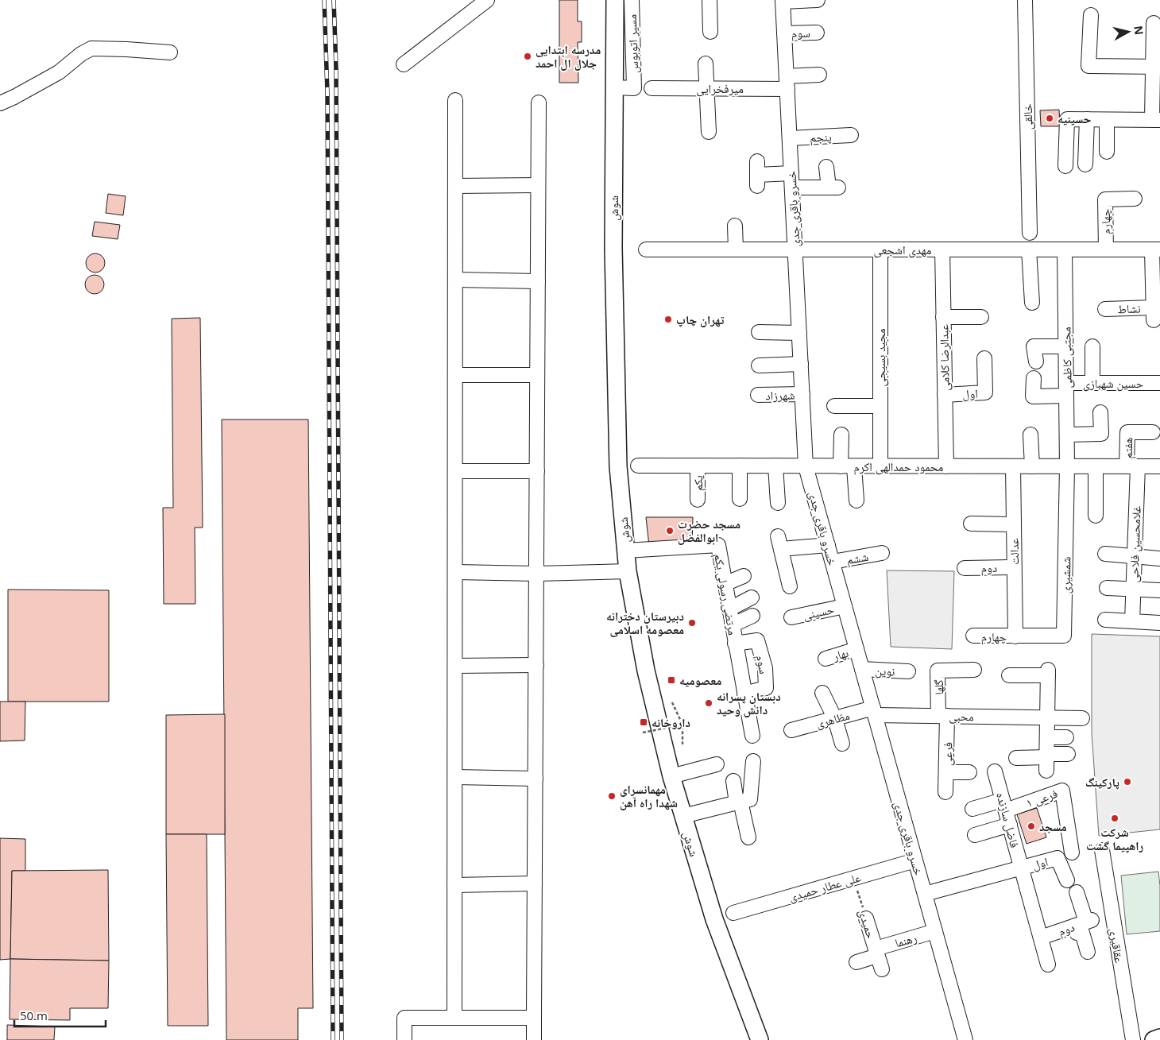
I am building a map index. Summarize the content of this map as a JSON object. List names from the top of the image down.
{
  "streets": {
    "main road": ["شوش"],
    "street": [
      "سوم",
      "مسیر اتوبوس",
      "میرفخرایی",
      "خالقی",
      "پنجم",
      "خسرو باقری جدی",
      "چهارم",
      "مهدی اشجعی",
      "نشاط",
      "مجید بسیجی",
      "عبدالرضا کلامی",
      "مجتبی کاظمی",
      "حسین شهبازی",
      "اول",
      "شهرزاد",
      "هفتم",
      "محمود حمدالهی اکرم",
      "یکم",
      "غلامحسین فلاحی",
      "عدالت",
      "ششم",
      "دوم",
      "شمشیری",
      "مرتضی رسولی یکم",
      "حسینی",
      "بهار",
      "نوین",
      "گلها",
      "محبی",
      "مظاهری",
      "فرعی",
      "فرعی ۱",
      "فاضل سازنده",
      "علی عطار حمیدی",
      "حمیدی",
      "رهنما",
      "عقاقیری"
    ]
  },
  "crossings": [
    ["سوم", "خسرو باقری جدی"],
    ["سوم", "مرتضی رسولی یکم"],
    ["مسیر اتوبوس", "شوش"],
    ["میرفخرایی", "خسرو باقری جدی"],
    ["پنجم", "خسرو باقری جدی"],
    ["شوش", "مرتضی رسولی یکم"],
    ["خسرو باقری جدی", "مهدی اشجعی"],
    ["خسرو باقری جدی", "شهرزاد"],
    ["خسرو باقری جدی", "محمود حمدالهی اکرم"],
    ["خسرو باقری جدی", "ششم"],
    ["خسرو باقری جدی", "حسینی"],
    ["خسرو باقری جدی", "بهار"],
    ["خسرو باقری جدی", "نوین"],
    ["خسرو باقری جدی", "محبی"],
    ["خسرو باقری جدی", "مظاهری"],
    ["خسرو باقری جدی", "علی عطار حمیدی"],
    ["خسرو باقری جدی", "رهنما"],
    ["چهارم", "مهدی اشجعی"],
    ["چهارم", "عدالت"],
    ["چهارم", "شمشیری"],
    ["مهدی اشجعی", "نشاط"],
    ["مهدی اشجعی", "مجید بسیجی"],
    ["مهدی اشجعی", "عبدالرضا کلامی"],
    ["مهدی اشجعی", "مجتبی کاظمی"],
    ["مجید بسیجی", "محمود حمدالهی اکرم"],
    ["عبدالرضا کلامی", "اول"],
    ["عبدالرضا کلامی", "محمود حمدالهی اکرم"],
    ["مجتبی کاظمی", "حسین شهبازی"],
    ["مجتبی کاظمی", "محمود حمدالهی اکرم"],
    ["مجتبی کاظمی", "شمشیری"],
    ["اول", "فاضل سازنده"],
    ["هفتم", "محمود حمدالهی اکرم"],
    ["هفتم", "غلامحسین فلاحی"],
    ["محمود حمدالهی اکرم", "یکم"],
    ["محمود حمدالهی اکرم", "غلامحسین فلاحی"],
    ["محمود حمدالهی اکرم", "عدالت"],
    ["محمود حمدالهی اکرم", "شمشیری"],
    ["عدالت", "دوم"],
    ["عدالت", "شمشیری"],
    ["دوم", "فاضل سازنده"],
    ["گلها", "محبی"],
    ["گلها", "فرعی"],
    ["محبی", "مظاهری"],
    ["محبی", "فرعی"],
    ["فرعی ۱", "فاضل سازنده"],
    ["علی عطار حمیدی", "حمیدی"],
    ["حمیدی", "رهنما"]
  ],
  "places": {
    "other": [
      "مدرسه ابتدایی جلال ال احمد",
      "حسینیه",
      "تهران چاپ",
      "مسجد حضرت ابوالفضل",
      "دبیرستان دخترانه معصومه اسلامی",
      "دبستان پسرانه دانش وحید",
      "پارکینگ",
      "مهمانسرای شهدا راه آهن",
      "شركت راهپيما گشت",
      "مسجد"
    ],
    "transit": ["معصومیه", "داروخانه"]
  },
  "scale_bar": "50 m",
  "north": "right"
}
